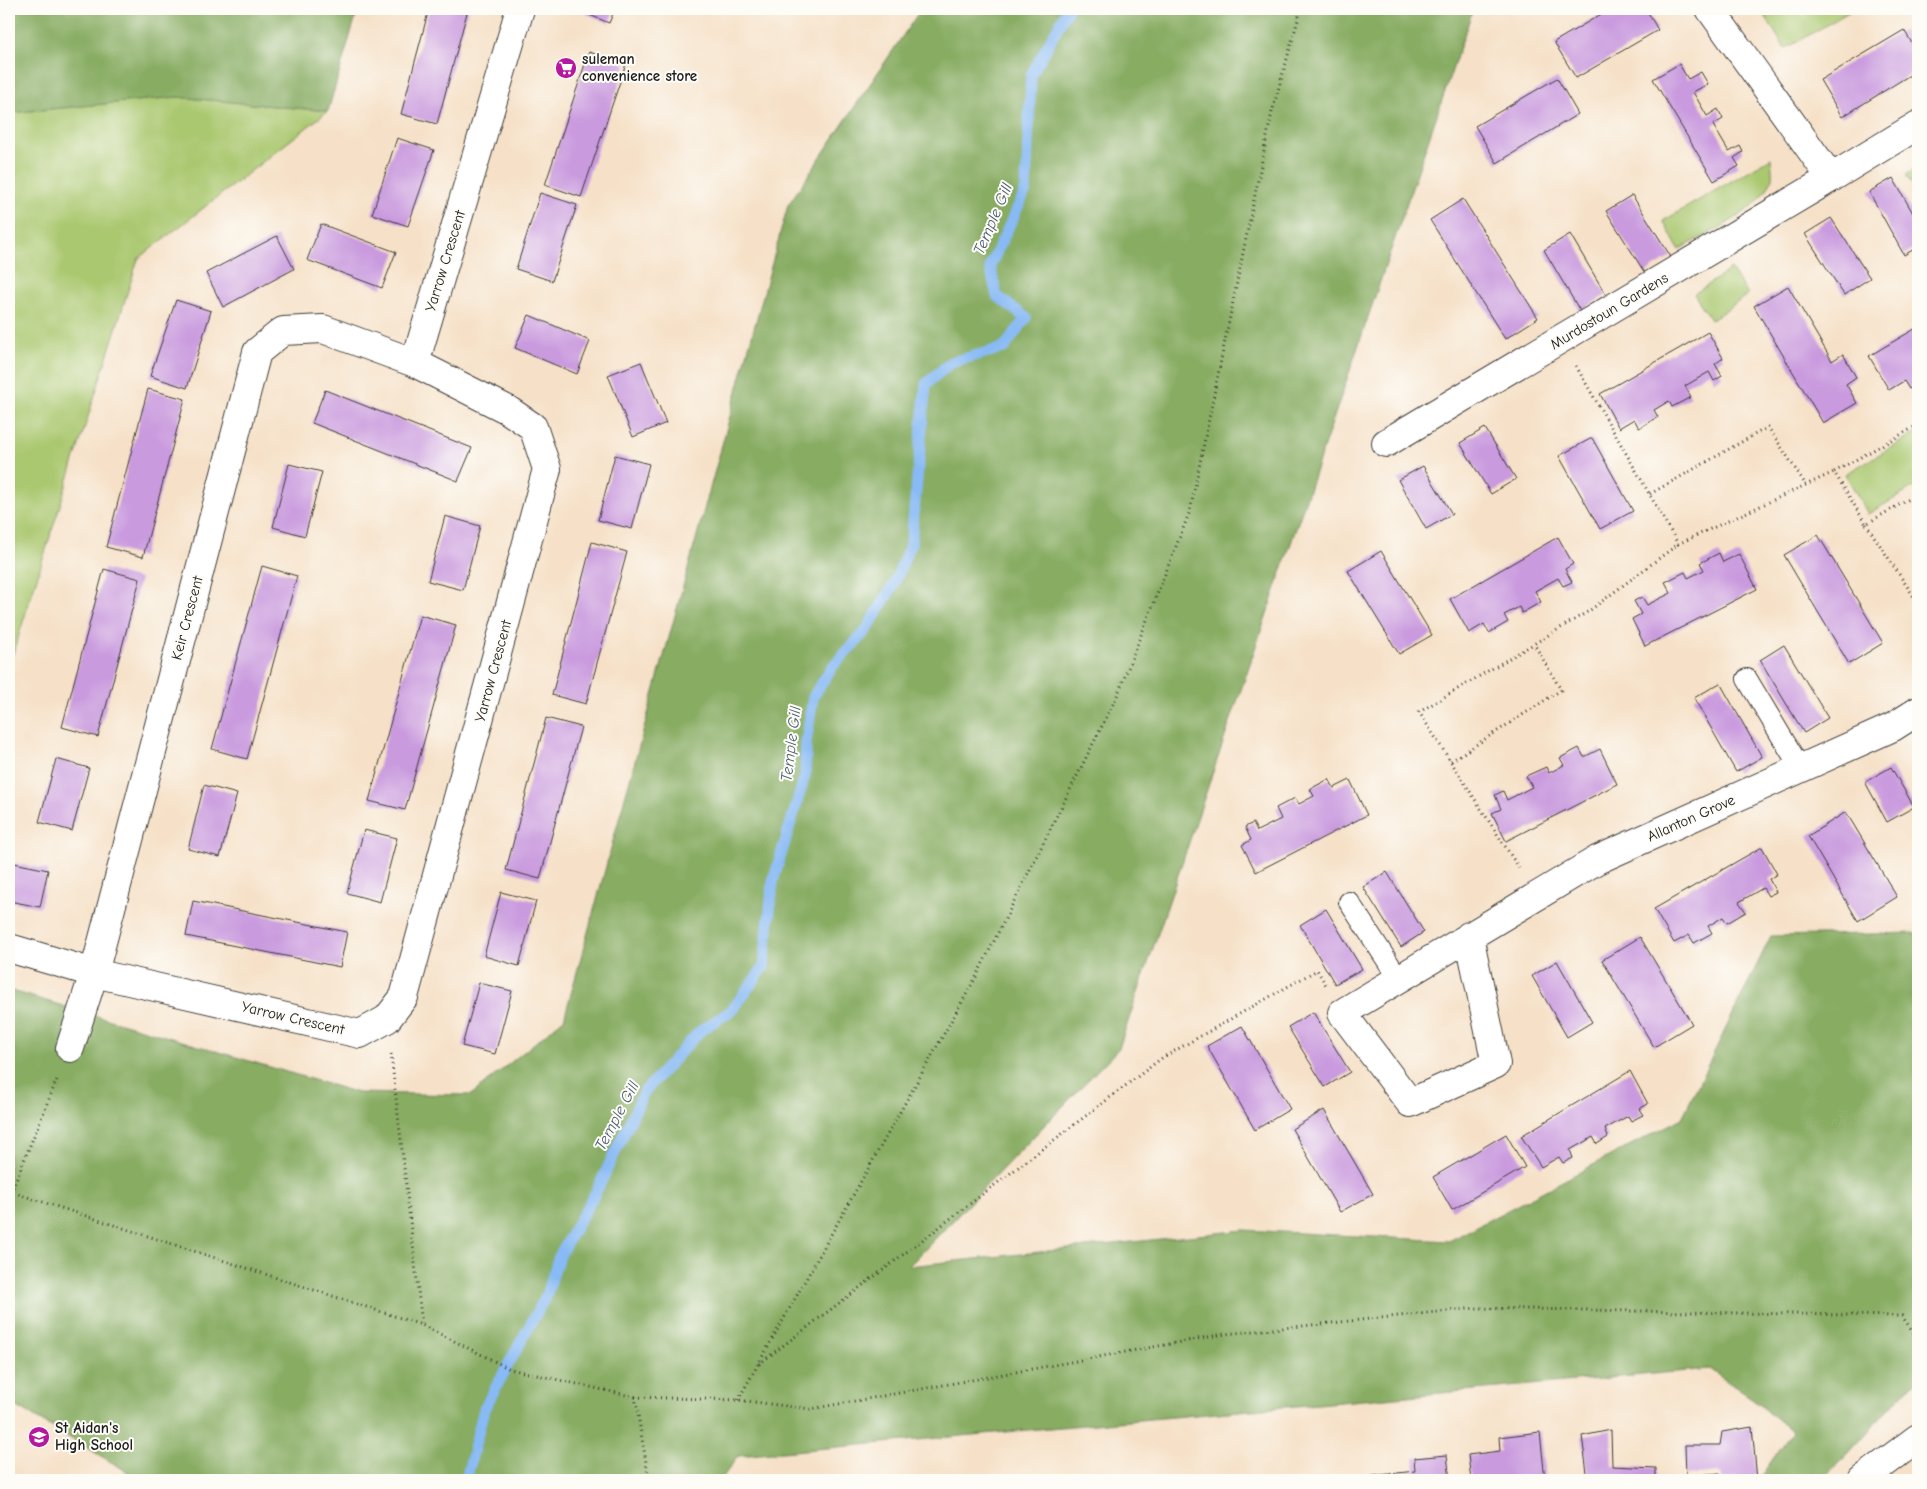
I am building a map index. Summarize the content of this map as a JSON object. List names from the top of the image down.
{
  "streets": {
    "street": [
      "Yarrow Crescent",
      "Murdostoun Gardens",
      "Keir Crescent",
      "Allanton Grove"
    ]
  },
  "crossings": [
    ["Yarrow Crescent", "Keir Crescent"]
  ],
  "water": ["Temple Gill"],
  "places": {
    "supermarket": ["suleman convenience store"],
    "school or university": ["St Aidan's High School"]
  }
}
